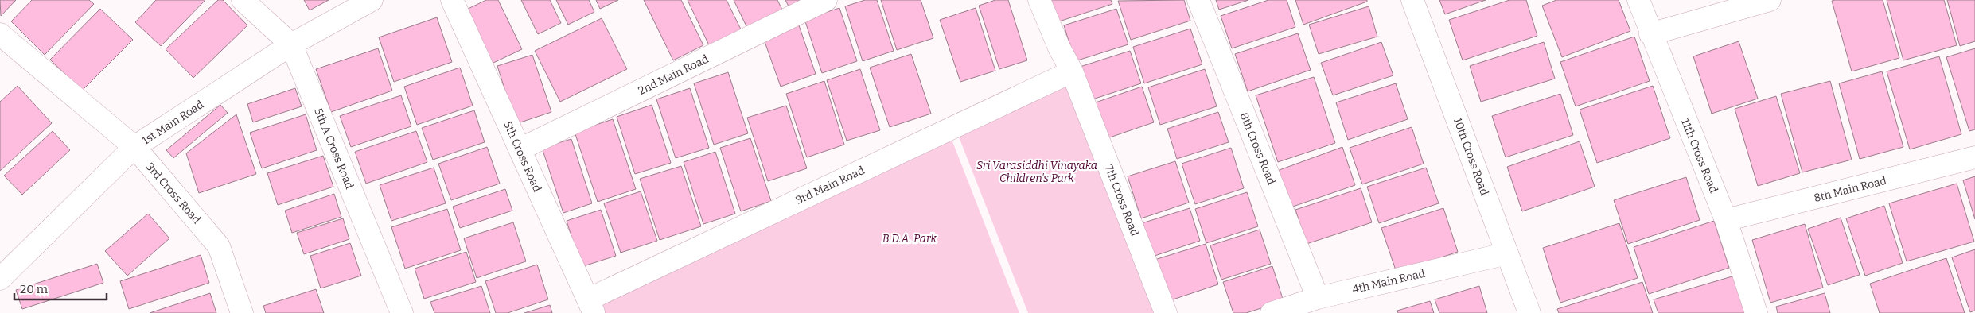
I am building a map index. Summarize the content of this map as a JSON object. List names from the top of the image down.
{
  "streets": {
    "street": [
      "2nd Main Road",
      "1st Main Road",
      "5th A Cross Road",
      "8th Cross Road",
      "11th Cross Road",
      "5th Cross Road",
      "10th Cross Road",
      "3rd Main Road",
      "8th Main Road",
      "3rd Cross Road",
      "7th Cross Road",
      "4th Main Road"
    ]
  },
  "crossings": [
    ["2nd Main Road", "5th Cross Road"],
    ["1st Main Road", "5th A Cross Road"],
    ["1st Main Road", "3rd Cross Road"],
    ["8th Cross Road", "4th Main Road"],
    ["11th Cross Road", "8th Main Road"],
    ["5th Cross Road", "3rd Main Road"],
    ["10th Cross Road", "4th Main Road"],
    ["3rd Main Road", "7th Cross Road"]
  ],
  "parks": ["Sri Varasiddhi Vinayaka Children's Park", "B.D.A. Park"],
  "scale_bar": "20 m"
}
